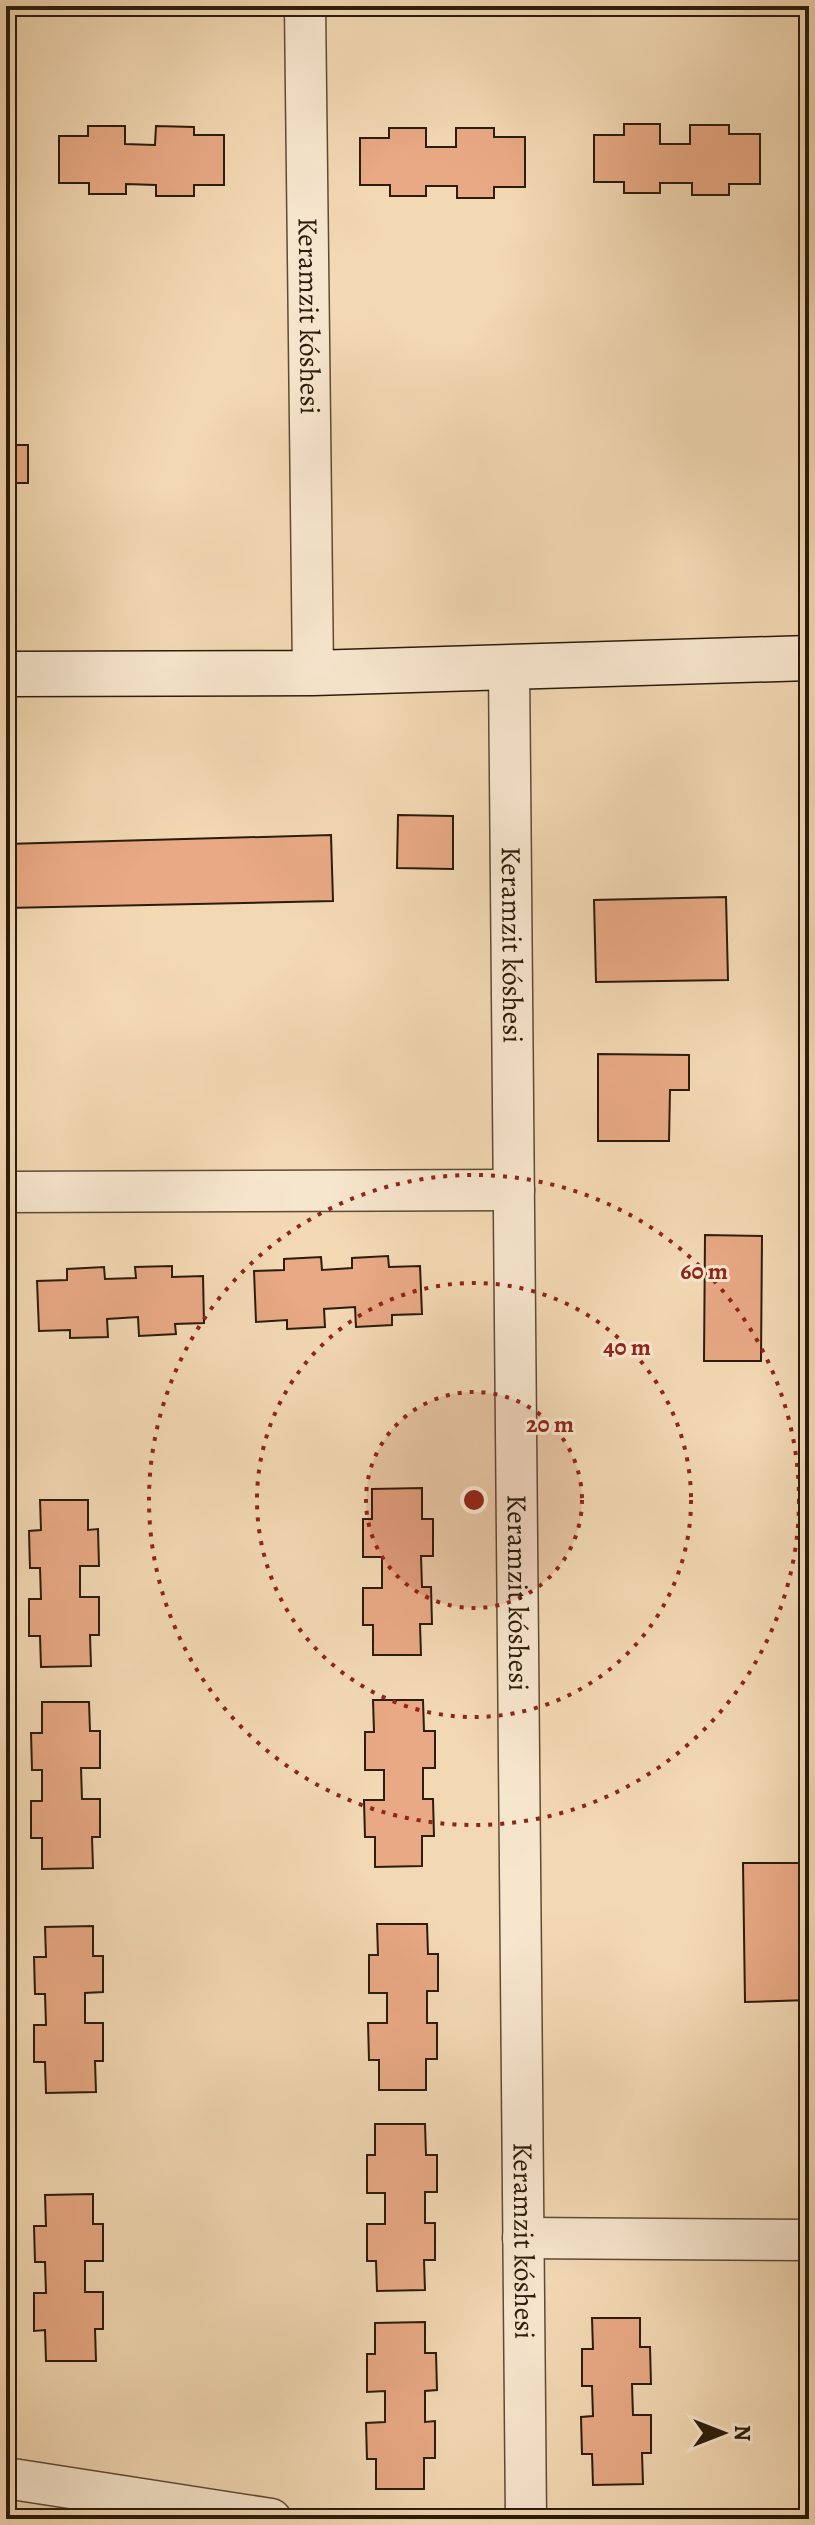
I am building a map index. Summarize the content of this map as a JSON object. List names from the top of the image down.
{
  "streets": {
    "street": ["Keramzit kóshesi"]
  },
  "north": "right",
  "rings": ["60 m", "40 m", "20 m"]
}
